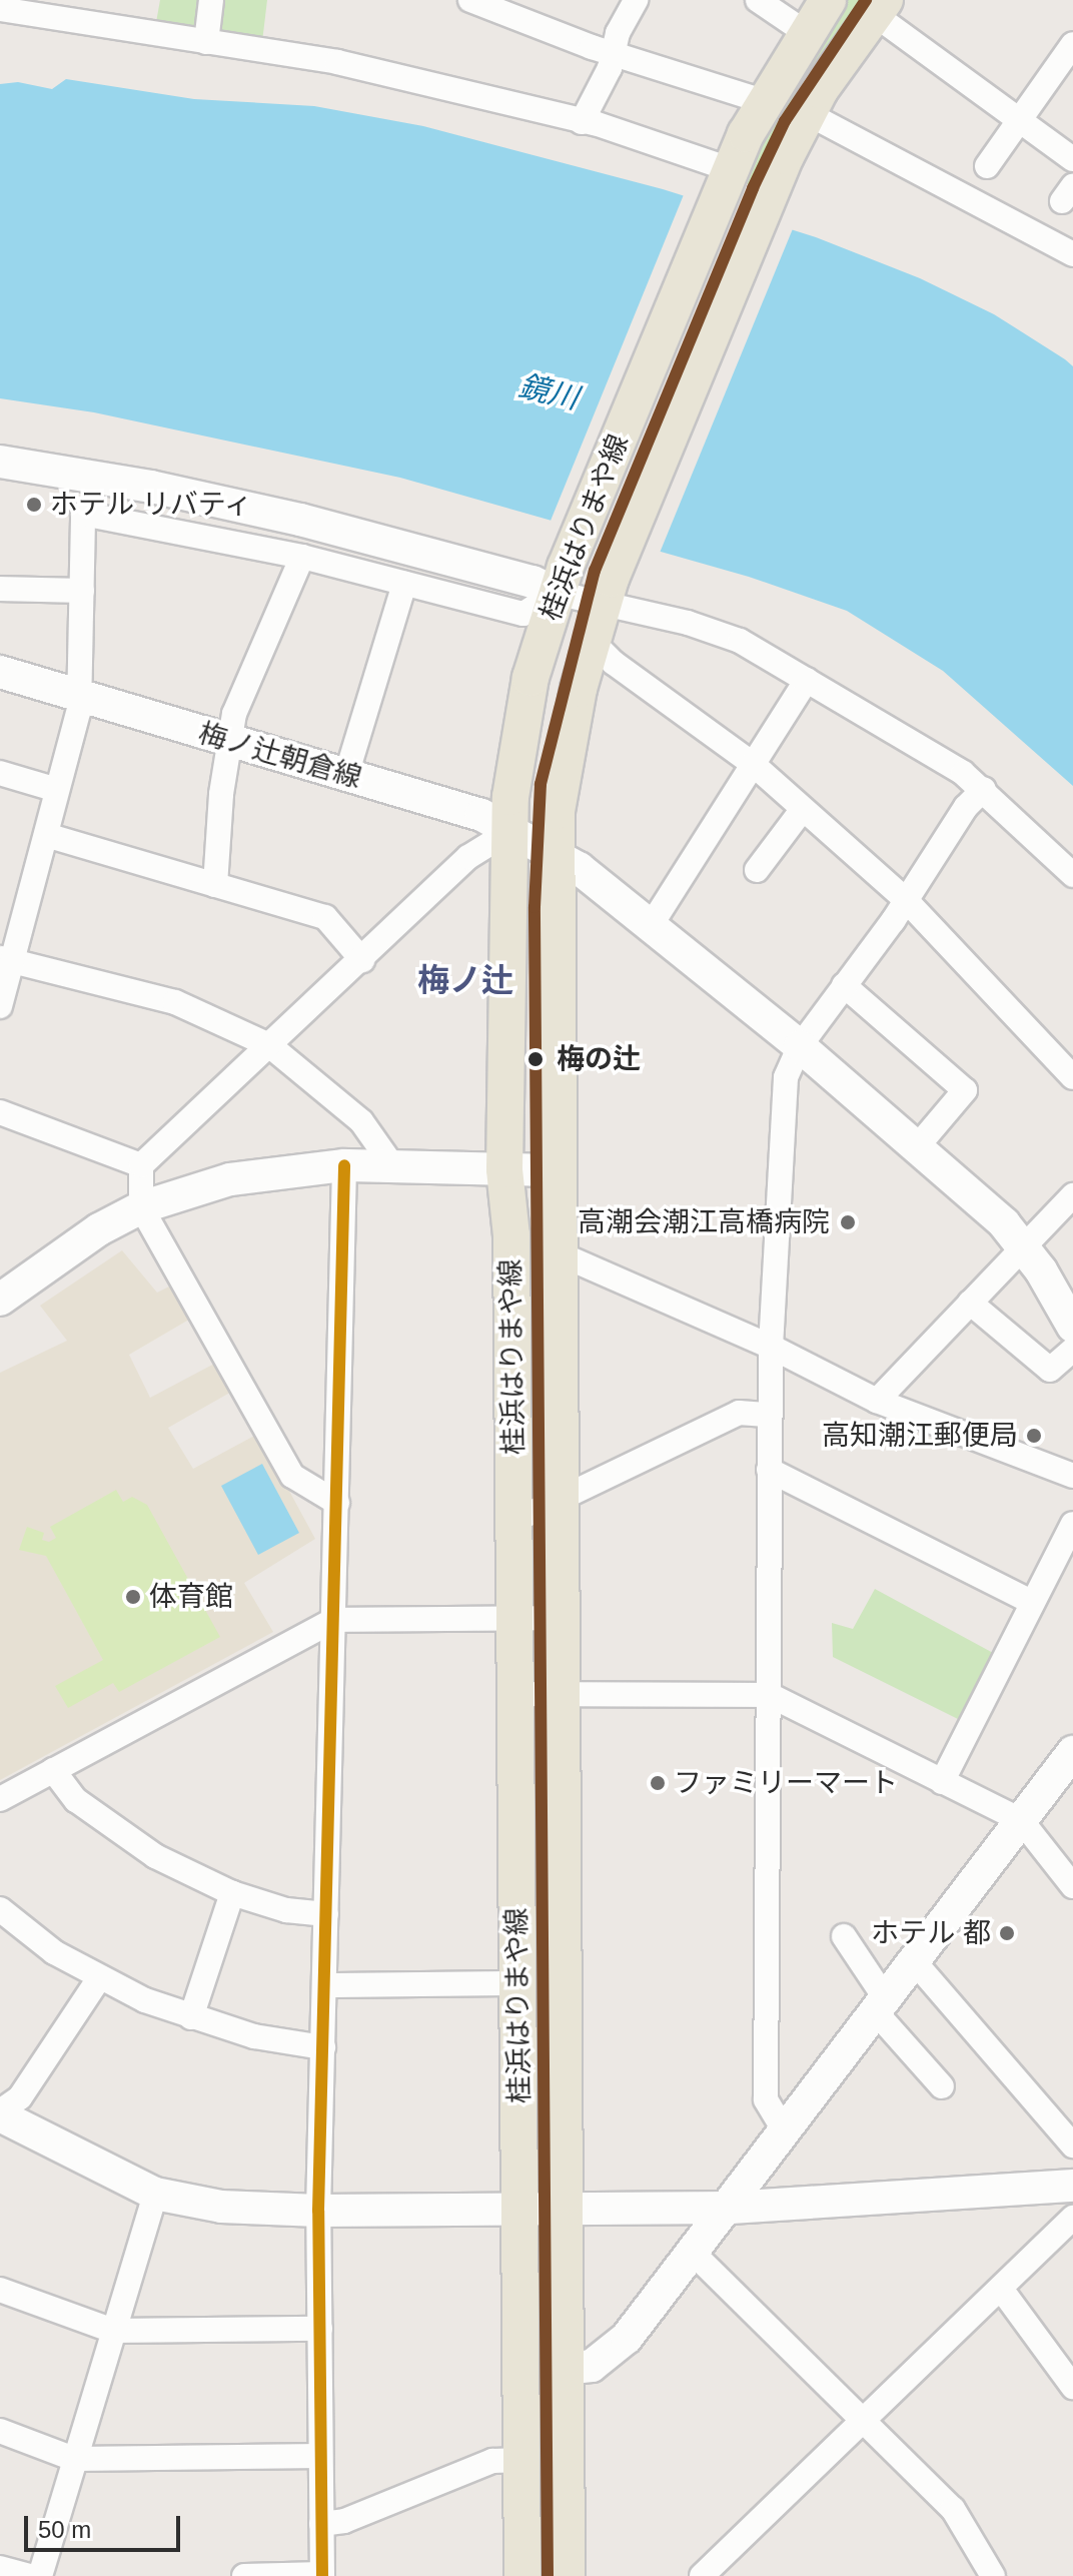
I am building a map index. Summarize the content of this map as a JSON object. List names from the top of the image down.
{
  "streets": {
    "main road": ["桂浜はりまや線"],
    "street": ["梅ノ辻朝倉線"]
  },
  "crossings": [
    ["桂浜はりまや線", "梅ノ辻朝倉線"]
  ],
  "districts": ["梅ノ辻"],
  "water": ["鏡川"],
  "places": [
    "ホテル リバティ",
    "梅の辻",
    "高潮会潮江高橋病院",
    "高知潮江郵便局",
    "体育館",
    "ファミリーマート",
    "ホテル 都"
  ],
  "scale_bar": "50 m"
}
